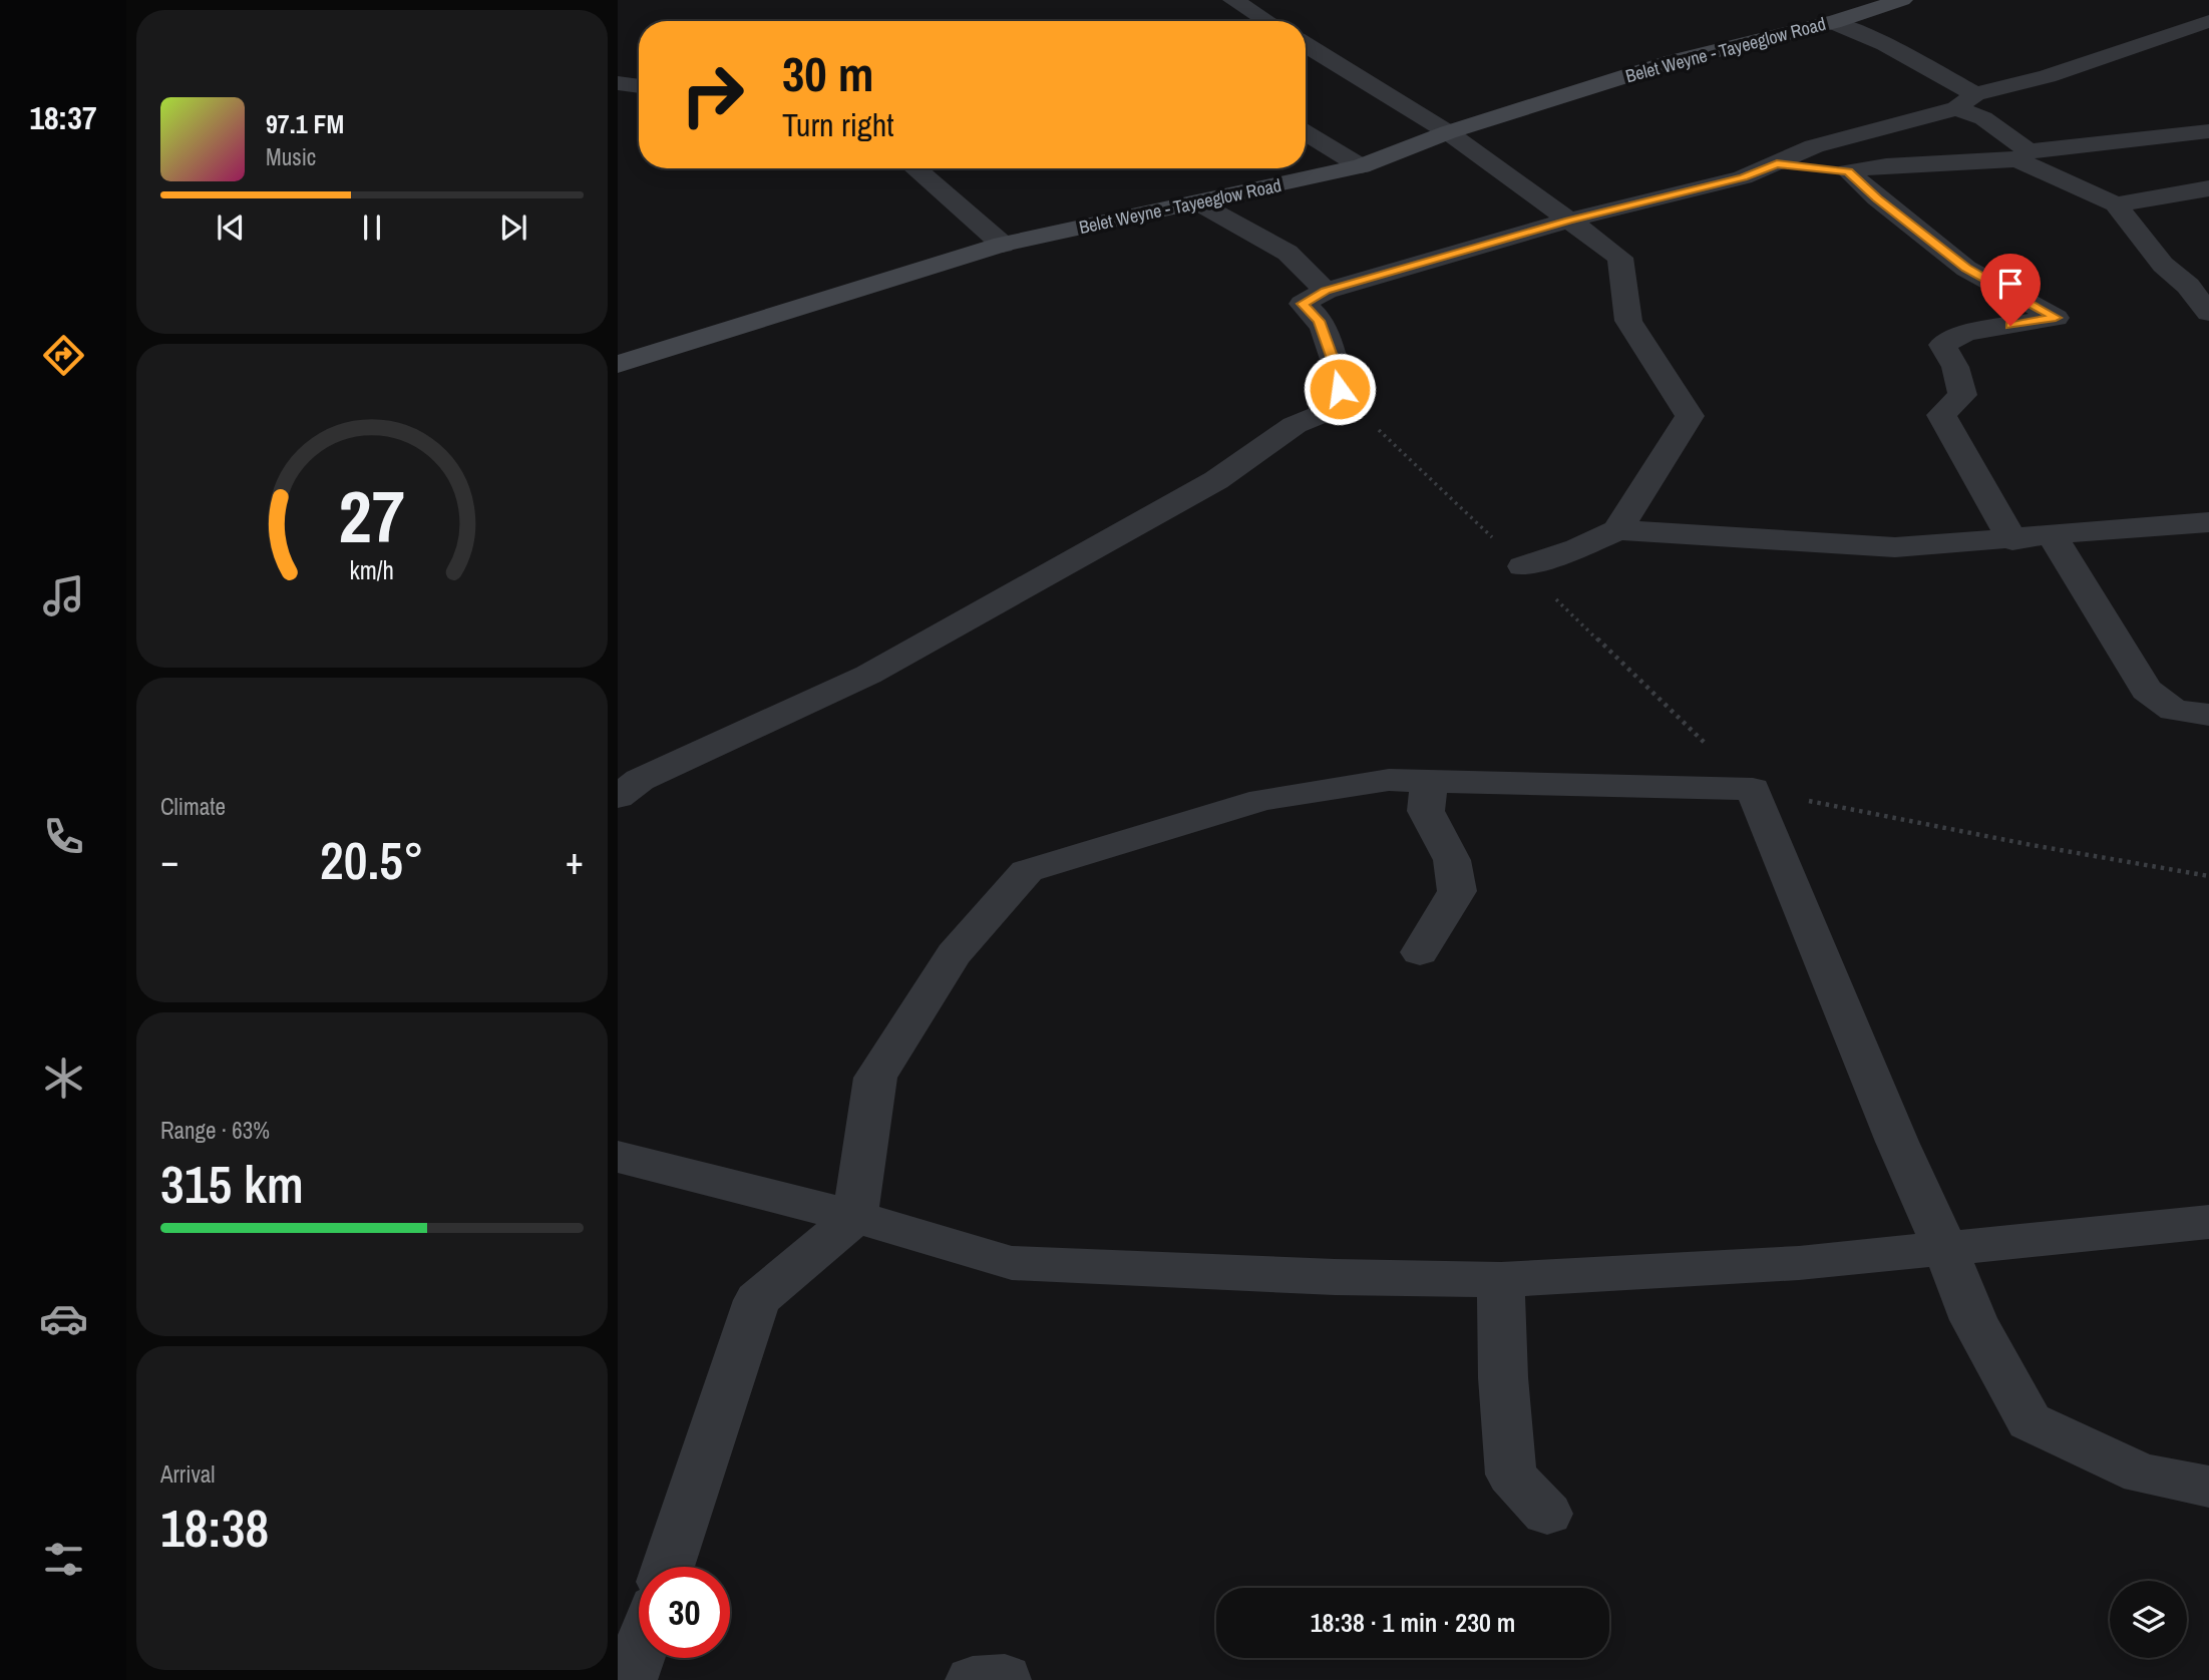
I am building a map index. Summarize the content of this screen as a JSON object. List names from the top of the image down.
{
  "streets": {
    "main road": ["Belet Weyne - Tayeeglow Road"]
  },
  "page": {
    "tabs": "18:37",
    "turn": ["30 m", "Turn right"],
    "song": ["97.1 FM", "Music"],
    "tile": [
      "Climate",
      ["Range · 63%", "315 km"],
      ["Arrival", "18:38"]
    ],
    "heat": ["−", "20.5°", "+"],
    "limit": "30",
    "trip": "18:38 · 1 min · 230 m",
    "gauge": ["27", "km/h"]
  }
}
